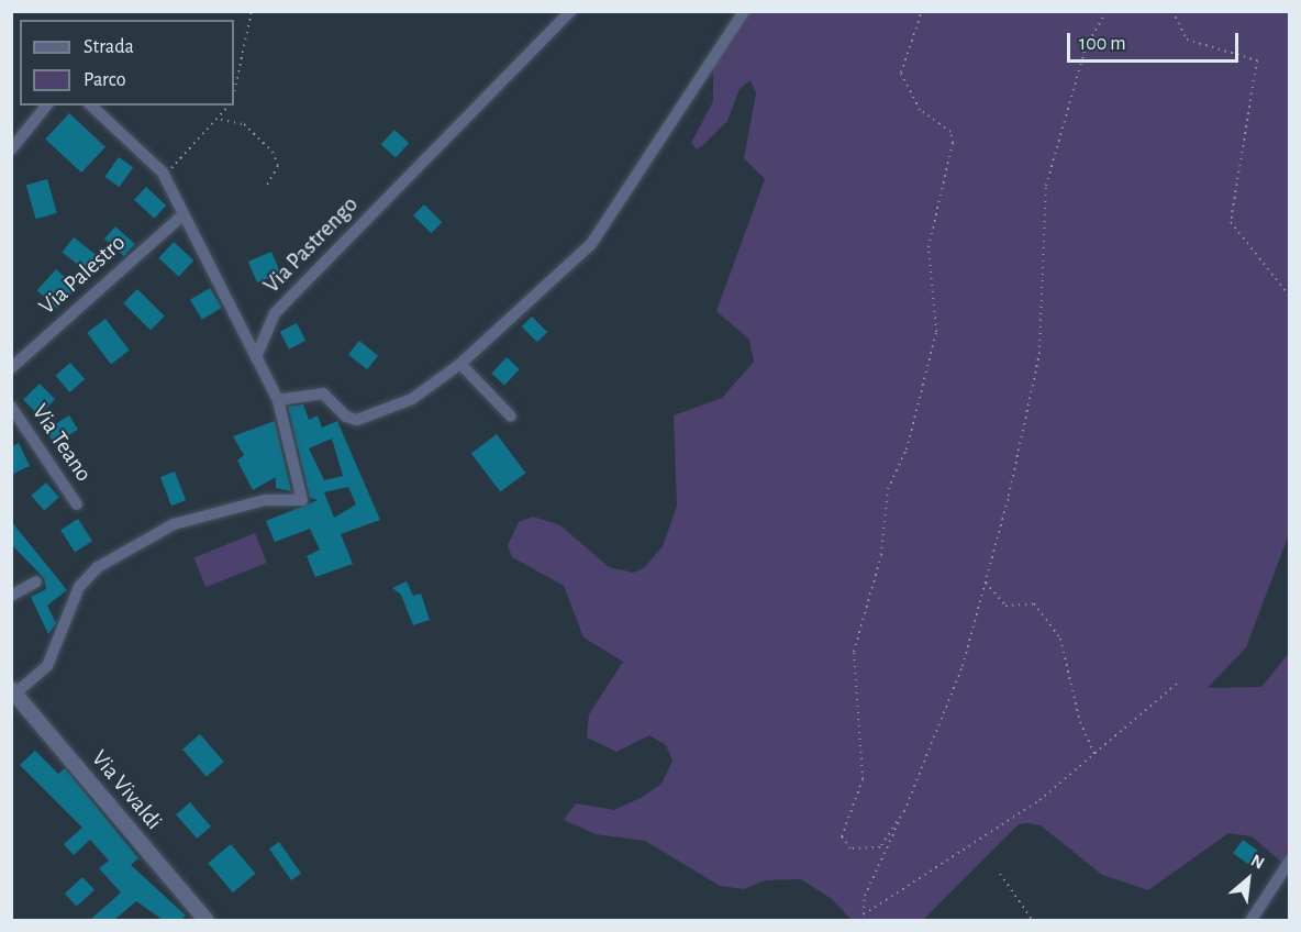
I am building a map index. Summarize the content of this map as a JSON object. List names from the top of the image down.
{
  "streets": {
    "street": [
      "Via Pastrengo",
      "Via Palestro",
      "Via Teano",
      "Via Vivaldi"
    ]
  },
  "legend": ["Strada", "Parco"],
  "scale_bar": "100 m",
  "north": "top right"
}
